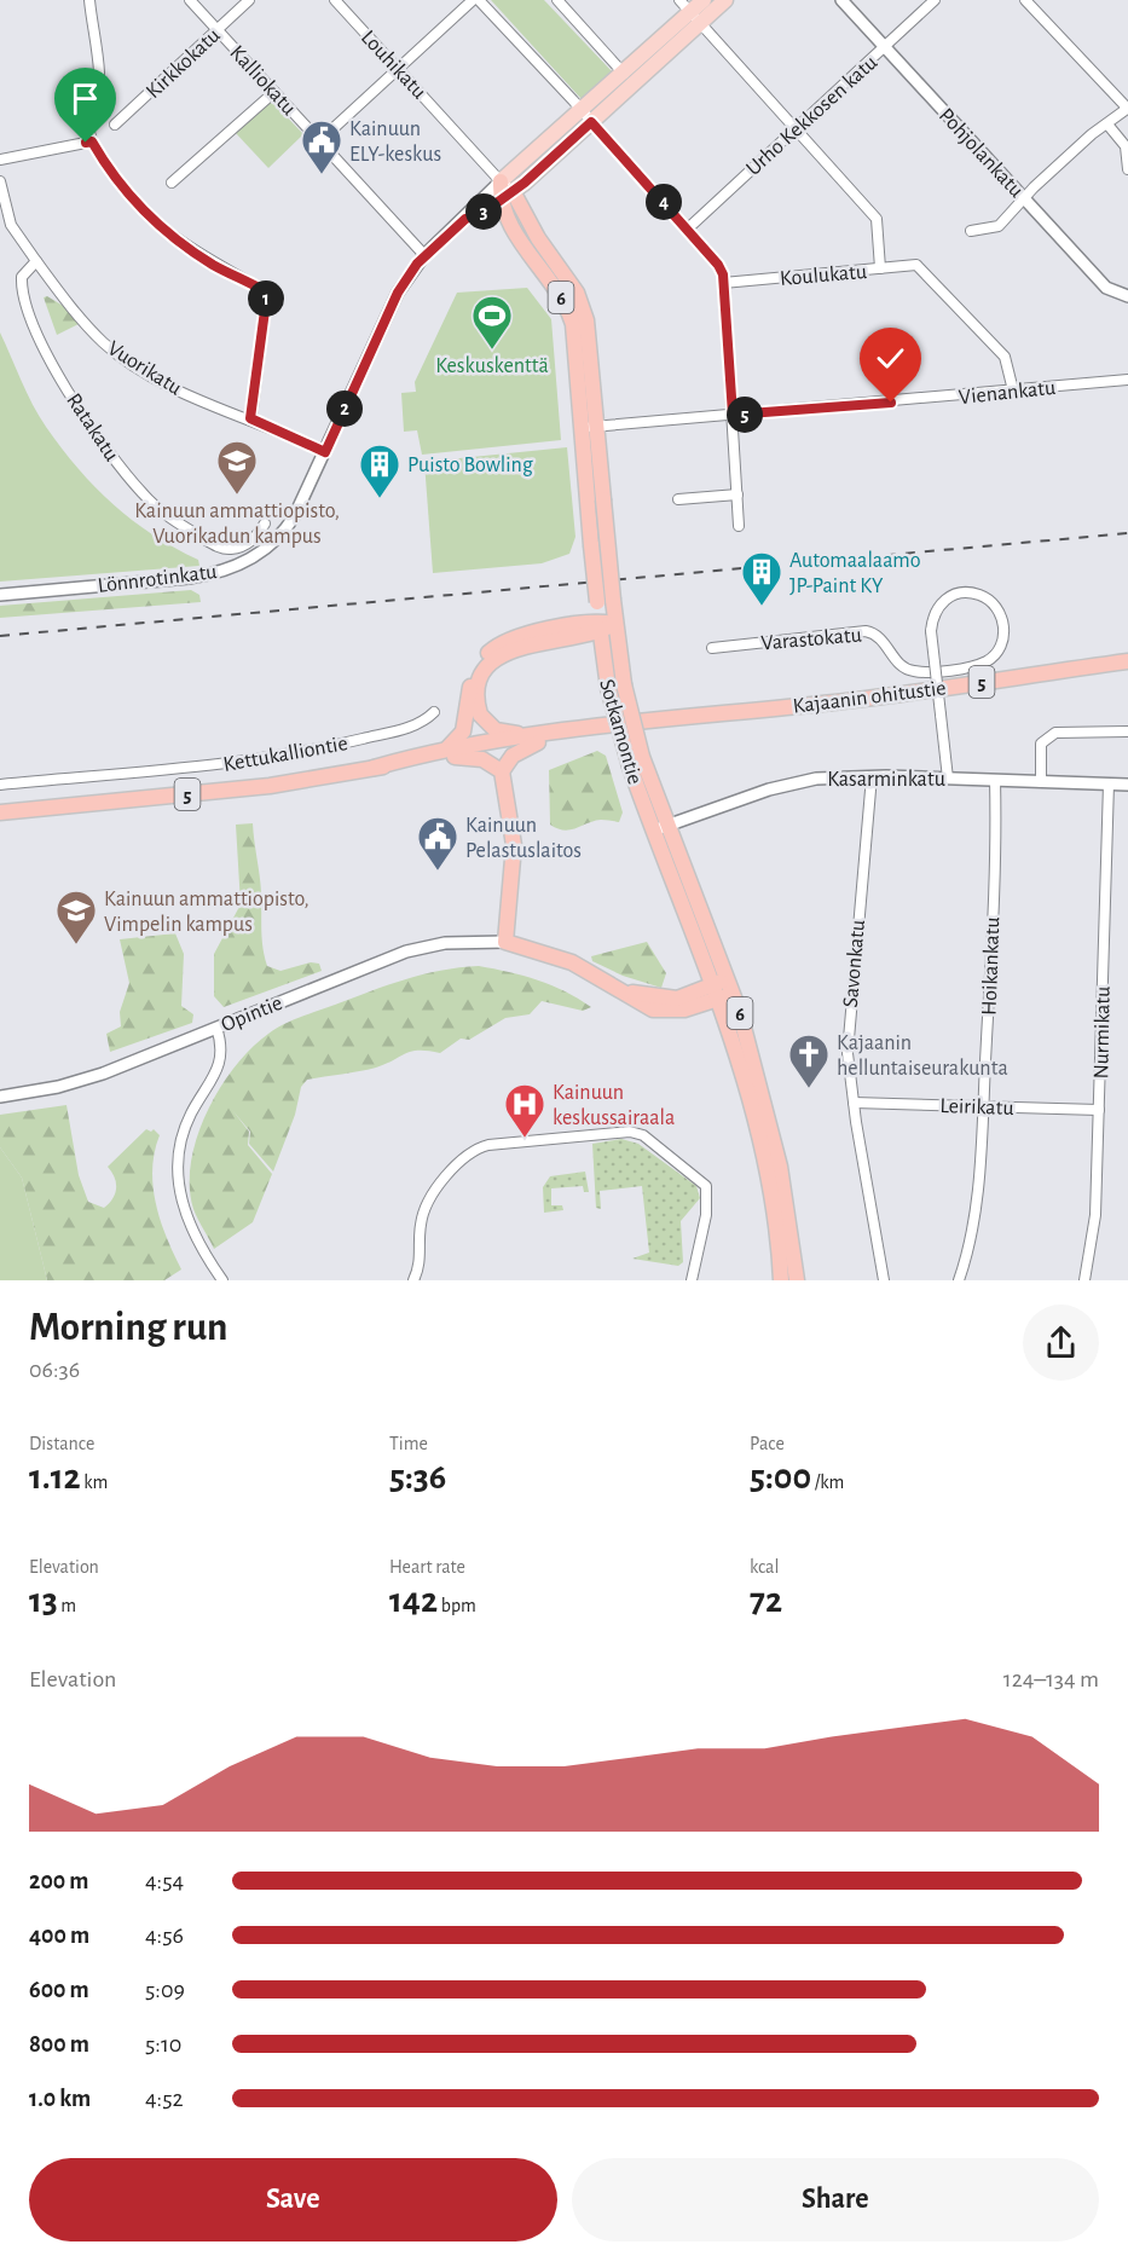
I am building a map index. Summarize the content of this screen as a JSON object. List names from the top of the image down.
{
  "streets": {
    "highway": [
      "6",
      "5",
      "Kajaanin ohitustie",
      "Sotkamontie"
    ],
    "main road": ["Lönnrotinkatu"],
    "street": [
      "Kirkkokatu",
      "Louhikatu",
      "Kalliokatu",
      "Urho Kekkosen katu",
      "Pohjolankatu",
      "Koulukatu",
      "Vuorikatu",
      "Vienankatu",
      "Ratakatu",
      "Varastokatu",
      "Kettukalliontie",
      "Kasarminkatu",
      "Savonkatu",
      "Hoikankatu",
      "Opintie",
      "Nurmikatu",
      "Leirikatu"
    ]
  },
  "crossings": [
    ["Kirkkokatu", "Kalliokatu"],
    ["Louhikatu", "Lönnrotinkatu"],
    ["Louhikatu", "Sotkamontie"],
    ["Kalliokatu", "Lönnrotinkatu"],
    ["Urho Kekkosen katu", "Pohjolankatu"],
    ["Koulukatu", "Vienankatu"],
    ["Vuorikatu", "Ratakatu"],
    ["Vuorikatu", "Lönnrotinkatu"],
    ["Vienankatu", "Sotkamontie"],
    ["Lönnrotinkatu", "Sotkamontie"],
    ["Varastokatu", "Kasarminkatu"],
    ["Sotkamontie", "Kasarminkatu"],
    ["Kasarminkatu", "Savonkatu"],
    ["Kasarminkatu", "Hoikankatu"],
    ["Kasarminkatu", "Nurmikatu"],
    ["Savonkatu", "Leirikatu"],
    ["Hoikankatu", "Leirikatu"],
    ["Nurmikatu", "Leirikatu"]
  ],
  "places": {
    "public building": ["Kainuun ELY-keskus", "Kainuun Pelastuslaitos"],
    "sports": ["Keskuskenttä"],
    "school or university": ["Kainuun ammattiopisto, Vuorikadun kampus", "Kainuun ammattiopisto, Vimpelin kampus"],
    "building": ["Puisto Bowling", "Automaalaamo JP-Paint KY"],
    "church": ["Kajaanin helluntaiseurakunta"],
    "hospital": ["Kainuun keskussairaala"]
  },
  "page": {
    "pins": [
      "4",
      "3",
      "1",
      "2",
      "5"
    ],
    "heading": ["Morning run", "06:36"],
    "stats": [
      ["Distance", "1.12 km"],
      ["Time", "5:36"],
      ["Pace", "5:00 /km"],
      ["Elevation", "13 m"],
      ["Heart rate", "142 bpm"],
      ["kcal", "72"]
    ],
    "chart": ["Elevation", "124–134 m"],
    "list": [
      {
        "name": "200 m",
        "note": "4:54"
      },
      {
        "name": "400 m",
        "note": "4:56"
      },
      {
        "name": "600 m",
        "note": "5:09"
      },
      {
        "name": "800 m",
        "note": "5:10"
      },
      {
        "name": "1.0 km",
        "note": "4:52"
      }
    ],
    "buttons": ["Save", "Share"]
  }
}
